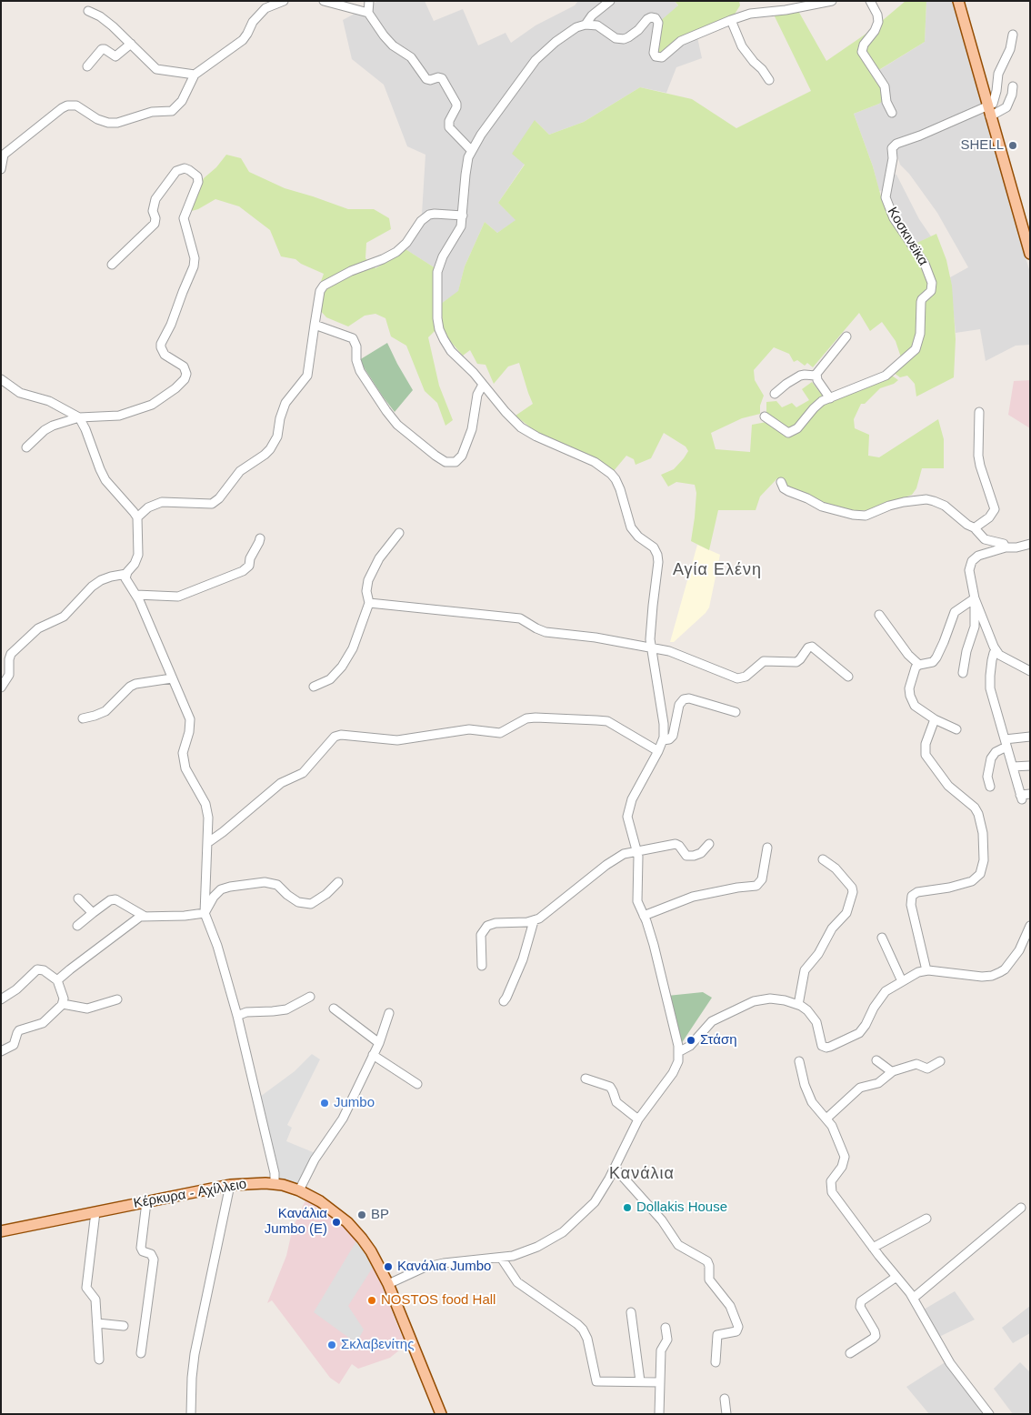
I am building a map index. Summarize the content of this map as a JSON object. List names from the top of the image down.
{
  "streets": {
    "main road": ["Κέρκυρα - Αχίλλειο"],
    "street": ["Κοσκινεϊκα"]
  },
  "districts": ["Αγία Ελένη", "Κανάλια"],
  "places": [
    "SHELL",
    "Στάση",
    "Jumbo",
    "Dollakis House",
    "BP",
    "Κανάλια Jumbo (E)",
    "Κανάλια Jumbo",
    "NOSTOS food Hall",
    "Σκλαβενίτης"
  ]
}
